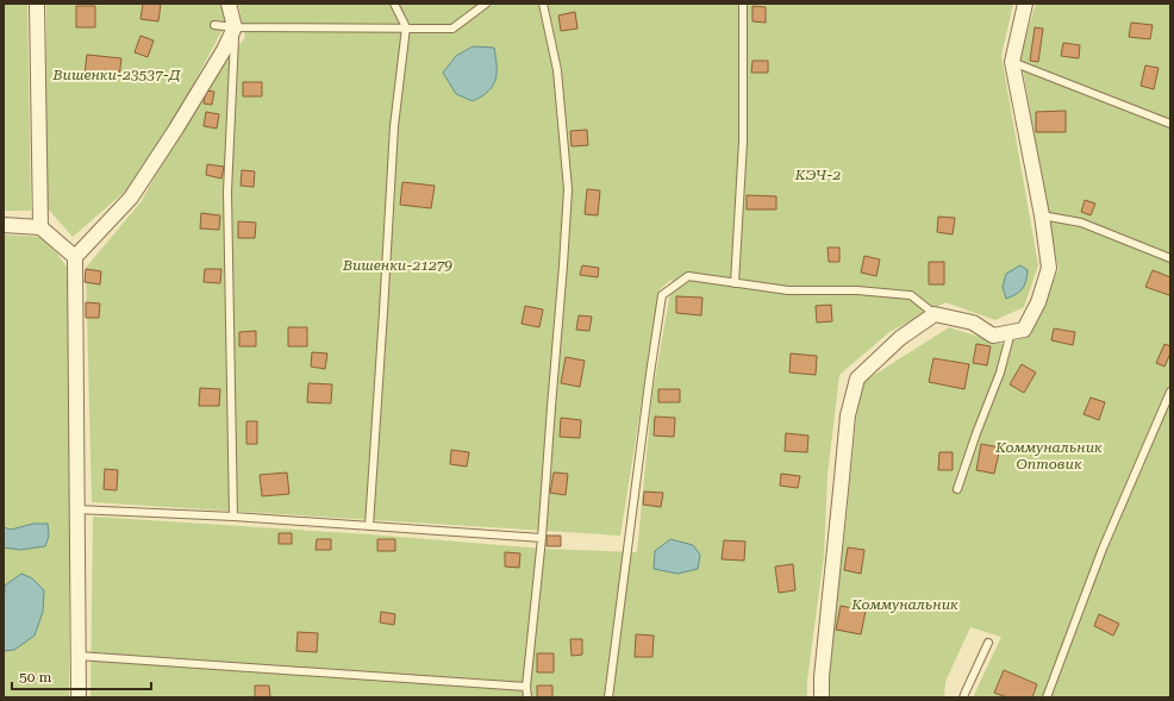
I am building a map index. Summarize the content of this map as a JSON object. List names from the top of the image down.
{
  "parks": [
    "Вишенки-23537-Д",
    "КЭЧ-2",
    "Вишенки-21279",
    "Коммунальник Оптовик",
    "Коммунальник"
  ],
  "scale_bar": "50 m"
}
